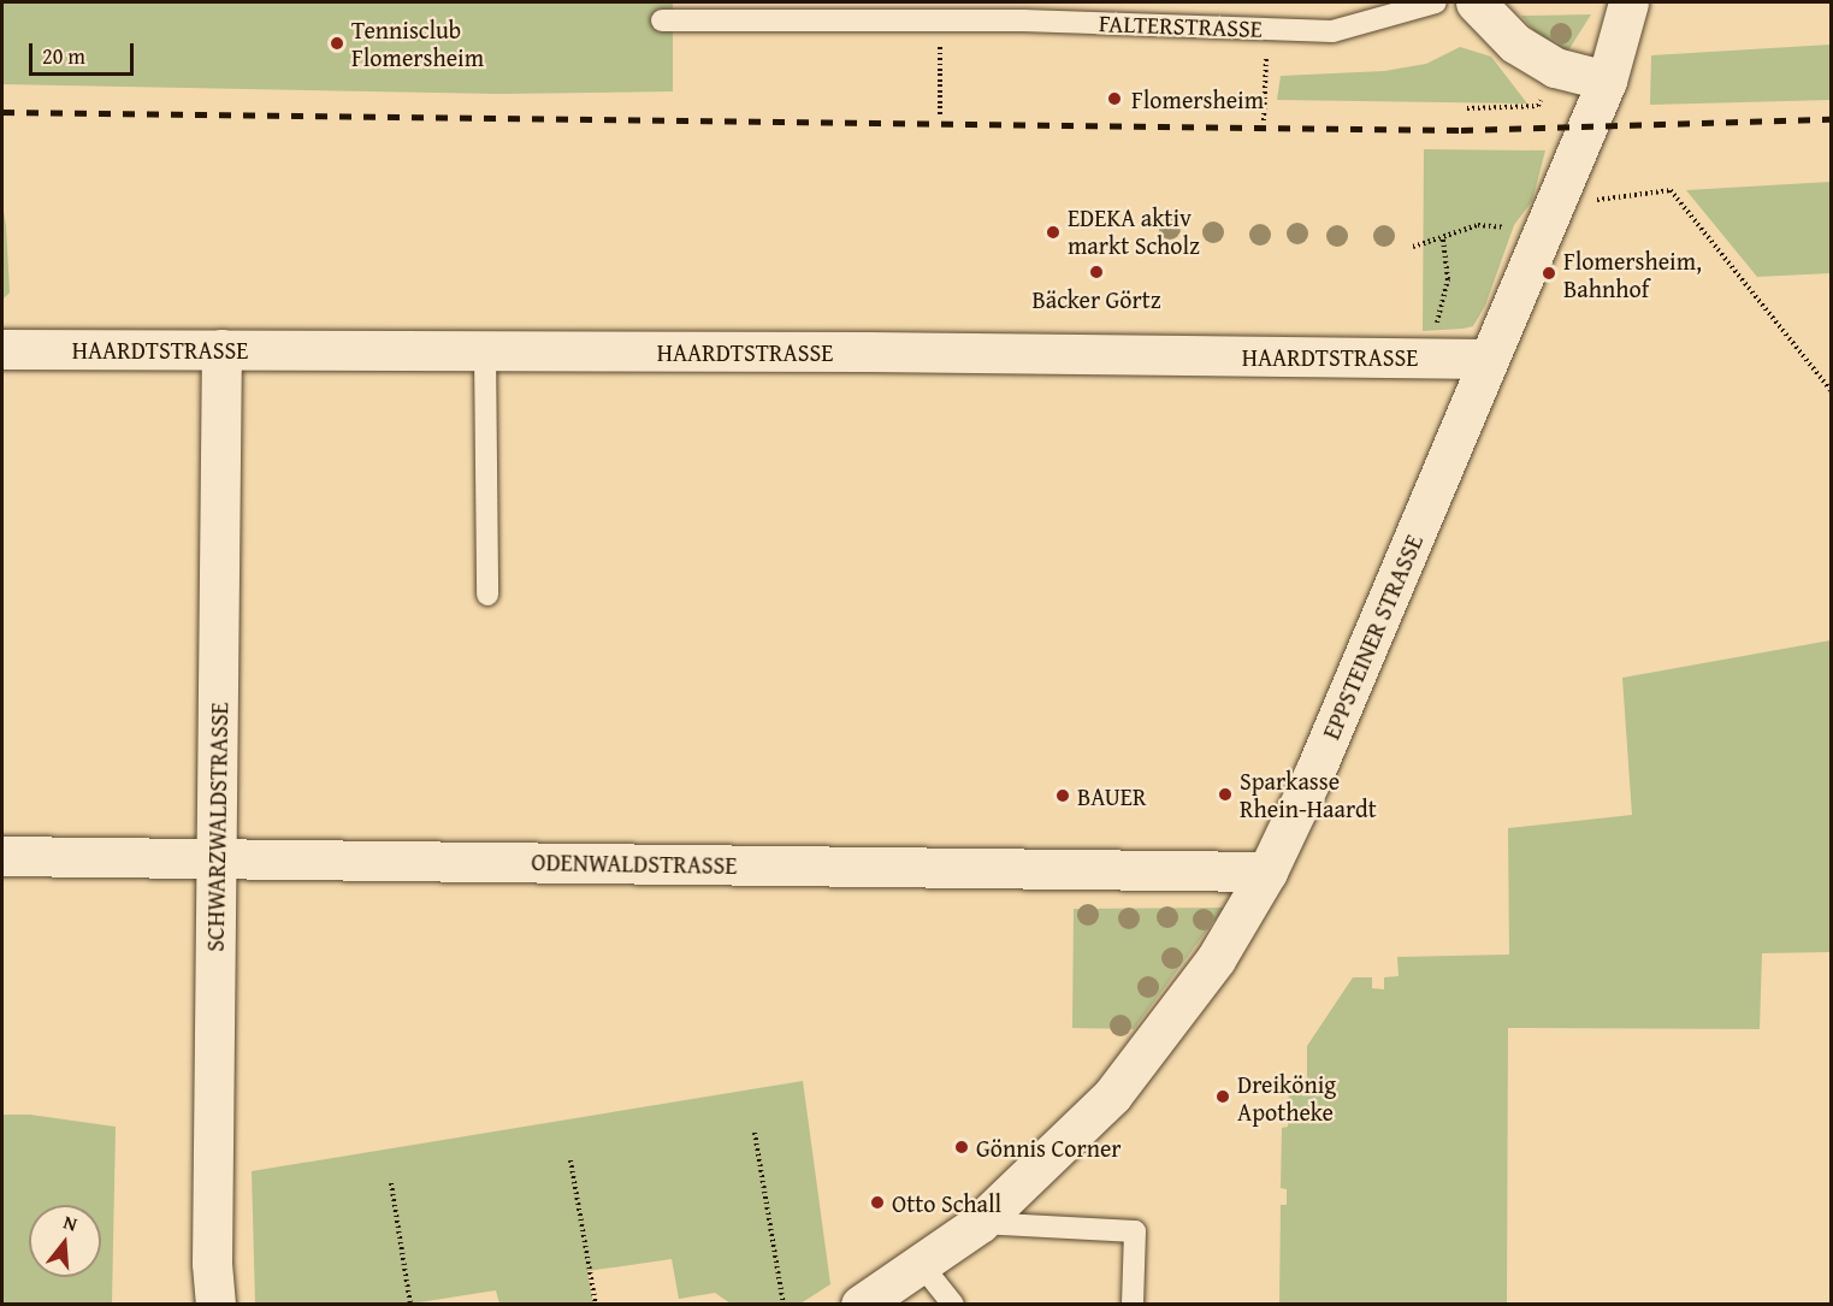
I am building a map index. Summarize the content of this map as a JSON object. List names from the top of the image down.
{
  "streets": {
    "street": [
      "HAARDTSTRASSE",
      "EPPSTEINER STRASSE",
      "SCHWARZWALDSTRASSE",
      "ODENWALDSTRASSE"
    ],
    "lane": ["FALTERSTRASSE"]
  },
  "crossings": [
    ["HAARDTSTRASSE", "EPPSTEINER STRASSE"],
    ["HAARDTSTRASSE", "SCHWARZWALDSTRASSE"],
    ["EPPSTEINER STRASSE", "ODENWALDSTRASSE"],
    ["SCHWARZWALDSTRASSE", "ODENWALDSTRASSE"]
  ],
  "places": [
    "Tennisclub Flomersheim",
    "Flomersheim",
    "EDEKA aktiv markt Scholz",
    "Bäcker Görtz",
    "Flomersheim, Bahnhof",
    "Sparkasse Rhein-Haardt",
    "BAUER",
    "Dreikönig Apotheke",
    "Gönnis Corner",
    "Otto Schall"
  ],
  "scale_bar": "20 m",
  "north": "top"
}
